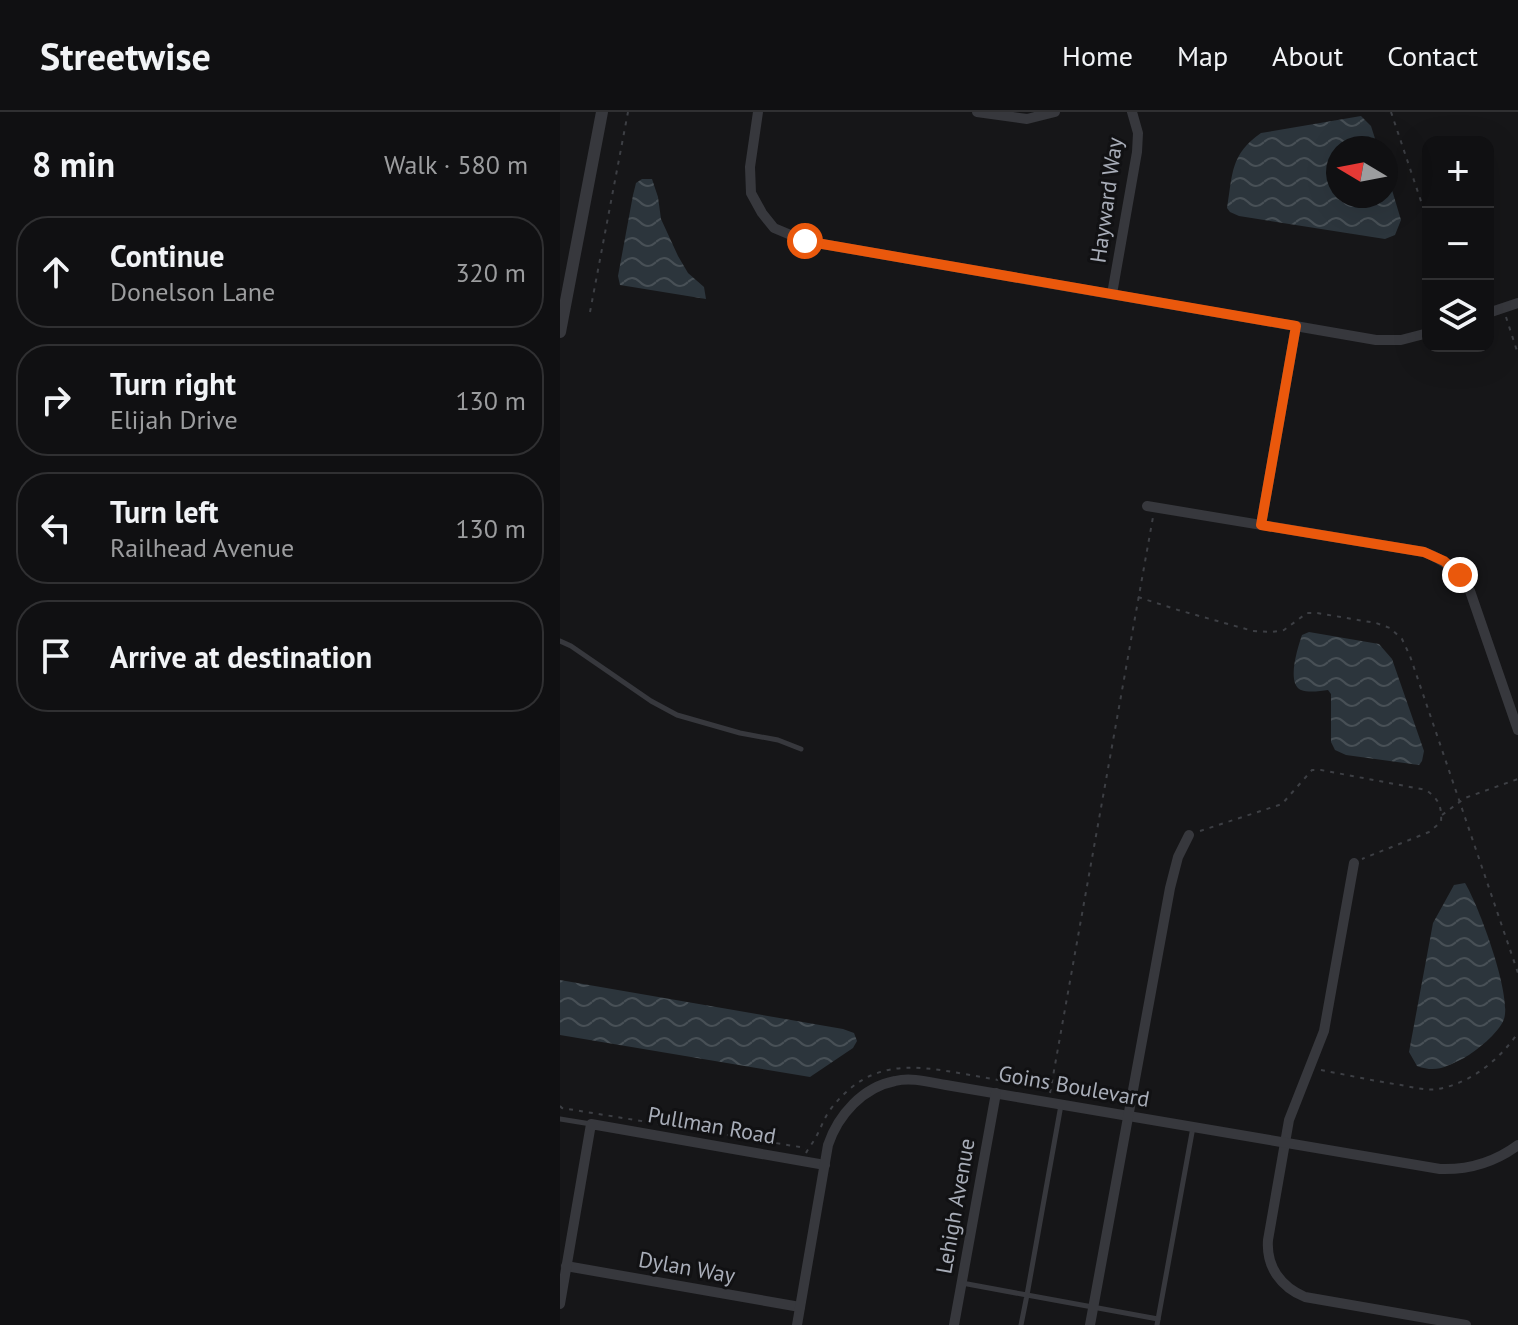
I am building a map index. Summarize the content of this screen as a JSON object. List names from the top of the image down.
{
  "streets": {
    "street": [
      "Hayward Way",
      "Goins Boulevard",
      "Pullman Road",
      "Lehigh Avenue",
      "Dylan Way"
    ]
  },
  "crossings": [
    ["Goins Boulevard", "Pullman Road"],
    ["Goins Boulevard", "Lehigh Avenue"],
    ["Goins Boulevard", "Dylan Way"]
  ],
  "north": "left",
  "page": {
    "header": "Streetwise",
    "nav": [
      "Home",
      "Map",
      "About",
      "Contact"
    ],
    "heading": ["8 min", "Walk · 580 m"],
    "map_buttons": ["+", "−"],
    "list": [
      ["Continue", "Donelson Lane", "320 m"],
      ["Turn right", "Elijah Drive", "130 m"],
      ["Turn left", "Railhead Avenue", "130 m"],
      "Arrive at destination"
    ]
  }
}
